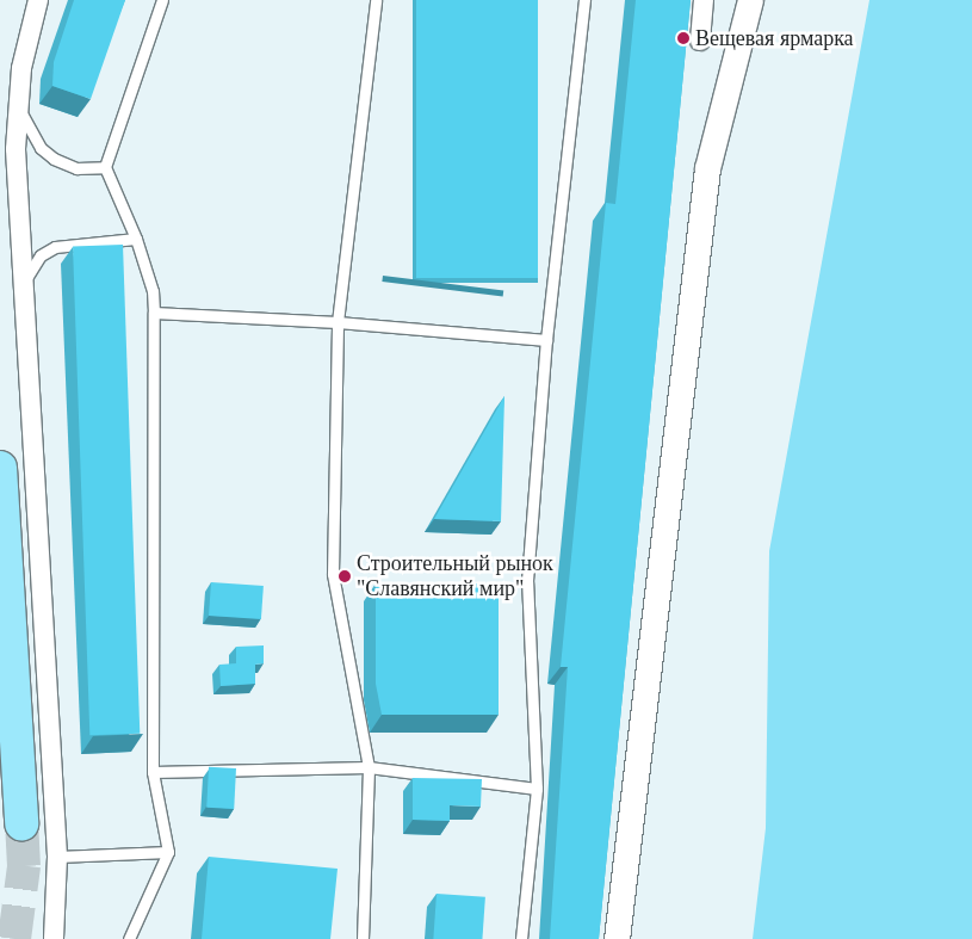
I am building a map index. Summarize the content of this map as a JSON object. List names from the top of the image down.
{
  "places": ["Вещевая ярмарка", "Строительный рынок \"Славянский мир\""]
}
